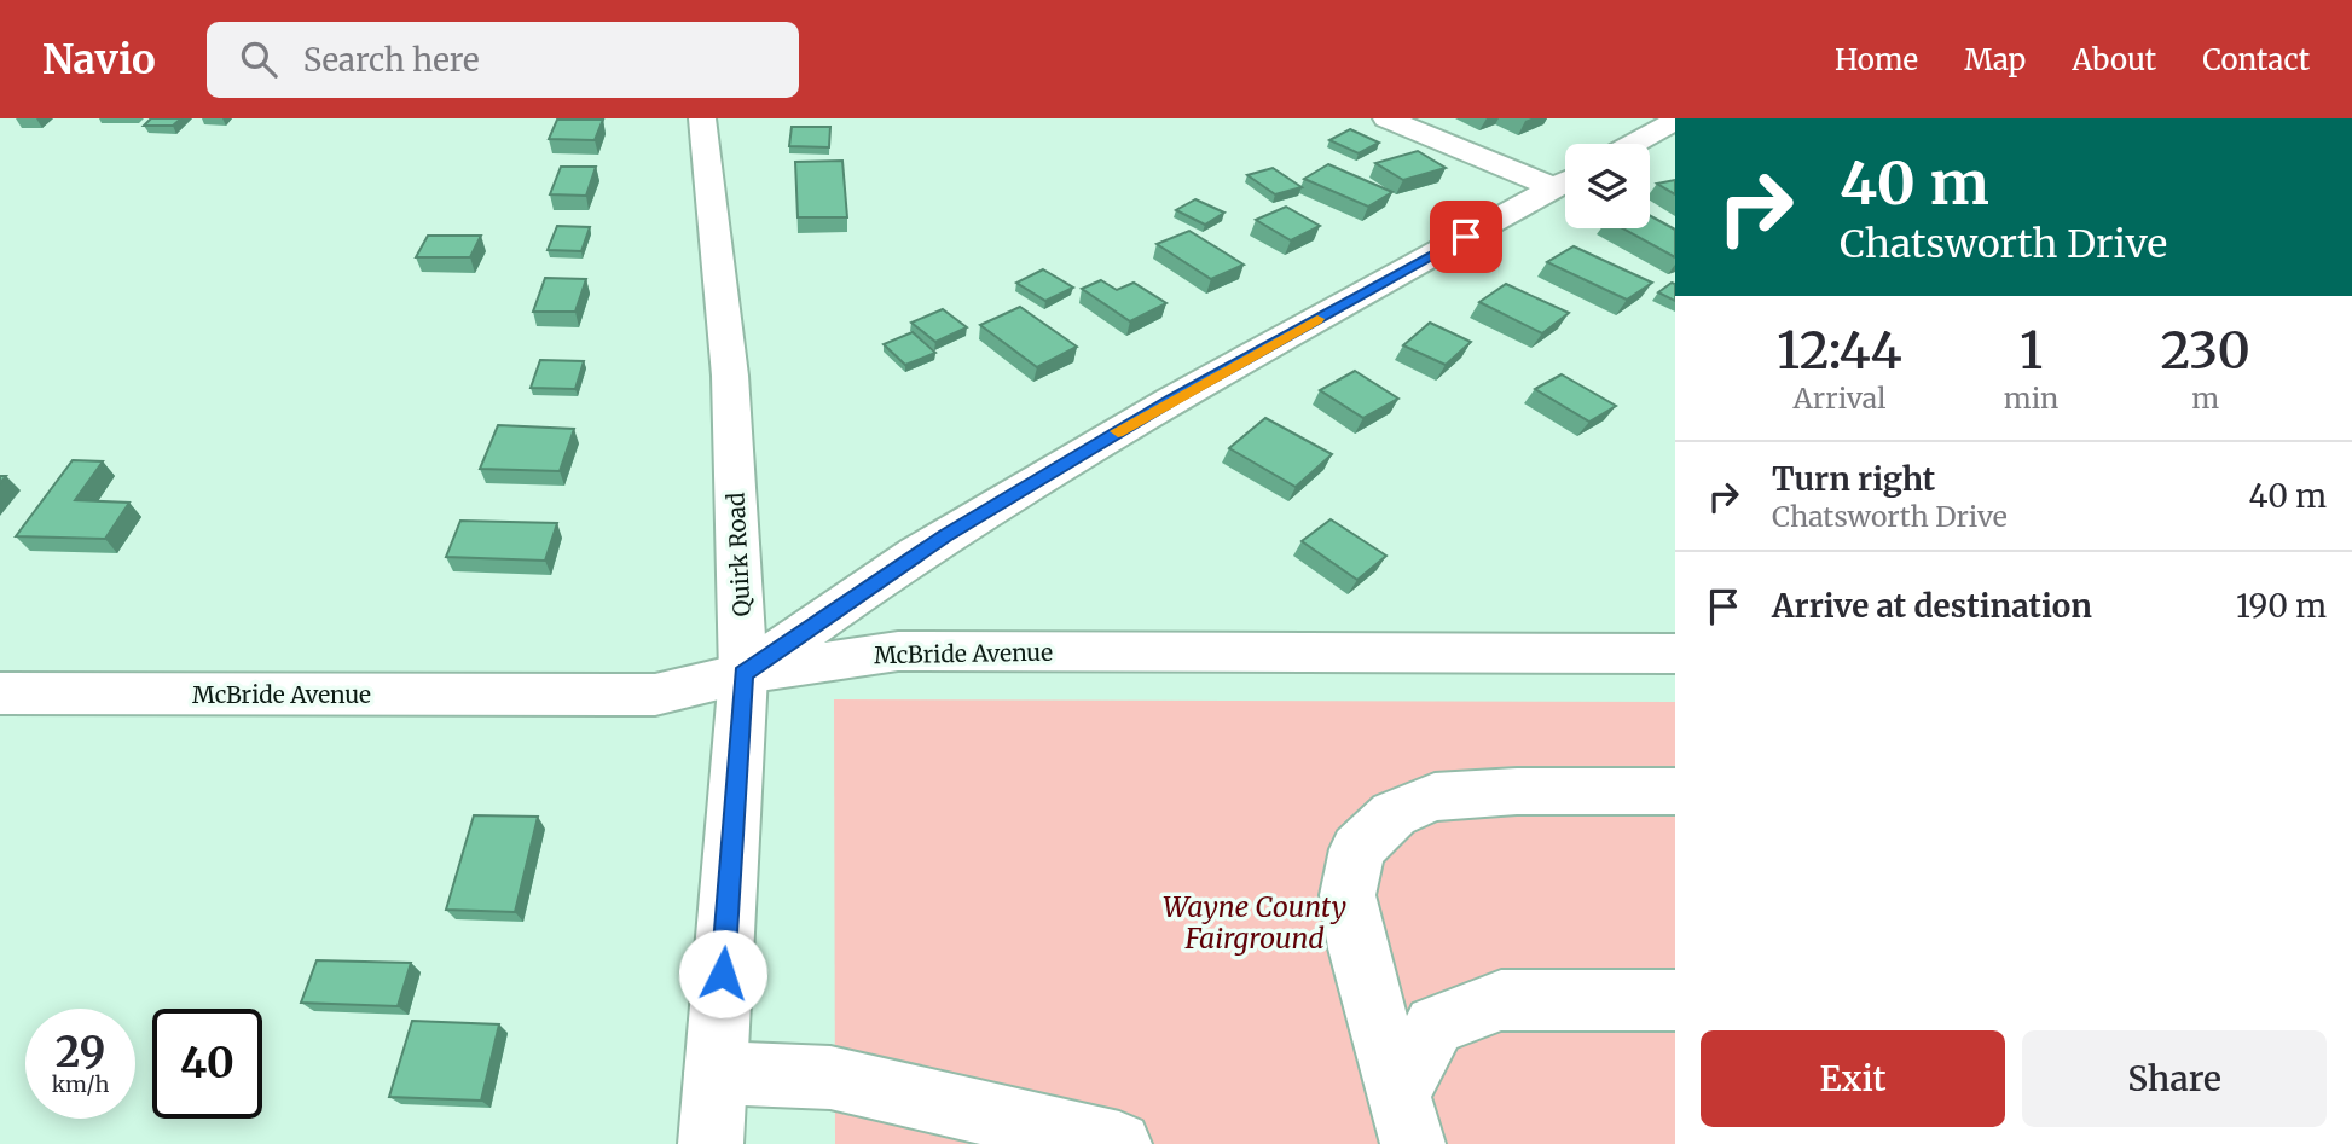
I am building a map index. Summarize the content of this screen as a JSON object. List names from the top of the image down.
{
  "streets": {
    "street": ["Quirk Road", "McBride Avenue"]
  },
  "crossings": [
    ["Quirk Road", "McBride Avenue"]
  ],
  "parks": ["Wayne County Fairground"],
  "page": {
    "header": "Navio",
    "search": "Search here",
    "nav": [
      "Home",
      "Map",
      "About",
      "Contact"
    ],
    "turn": ["40 m", "Chatsworth Drive"],
    "eta": [
      "12:44",
      "Arrival",
      "1",
      "min",
      "230",
      "m"
    ],
    "list": [
      {
        "name": "Turn right",
        "note": "Chatsworth Drive",
        "value": "40 m"
      },
      {
        "name": "Arrive at destination",
        "value": "190 m"
      }
    ],
    "speed": "29 km/h",
    "limit": "40",
    "buttons": ["Exit", "Share"]
  }
}
